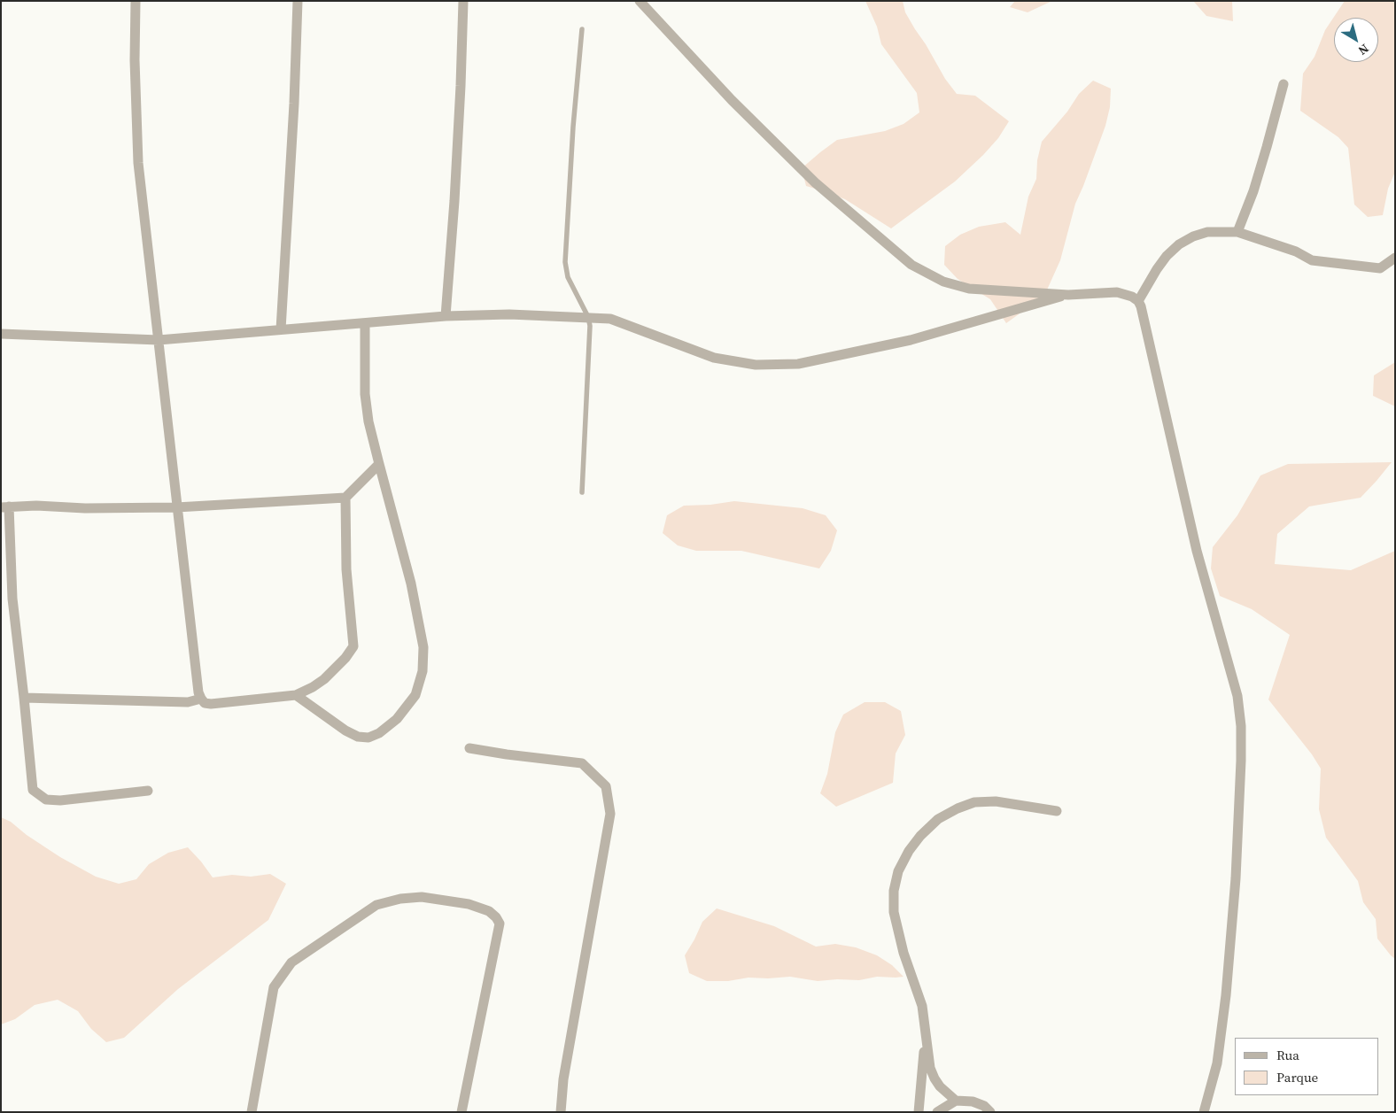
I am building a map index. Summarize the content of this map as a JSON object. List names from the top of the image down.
{
  "legend": ["Rua", "Parque"],
  "north": "bottom right"
}
